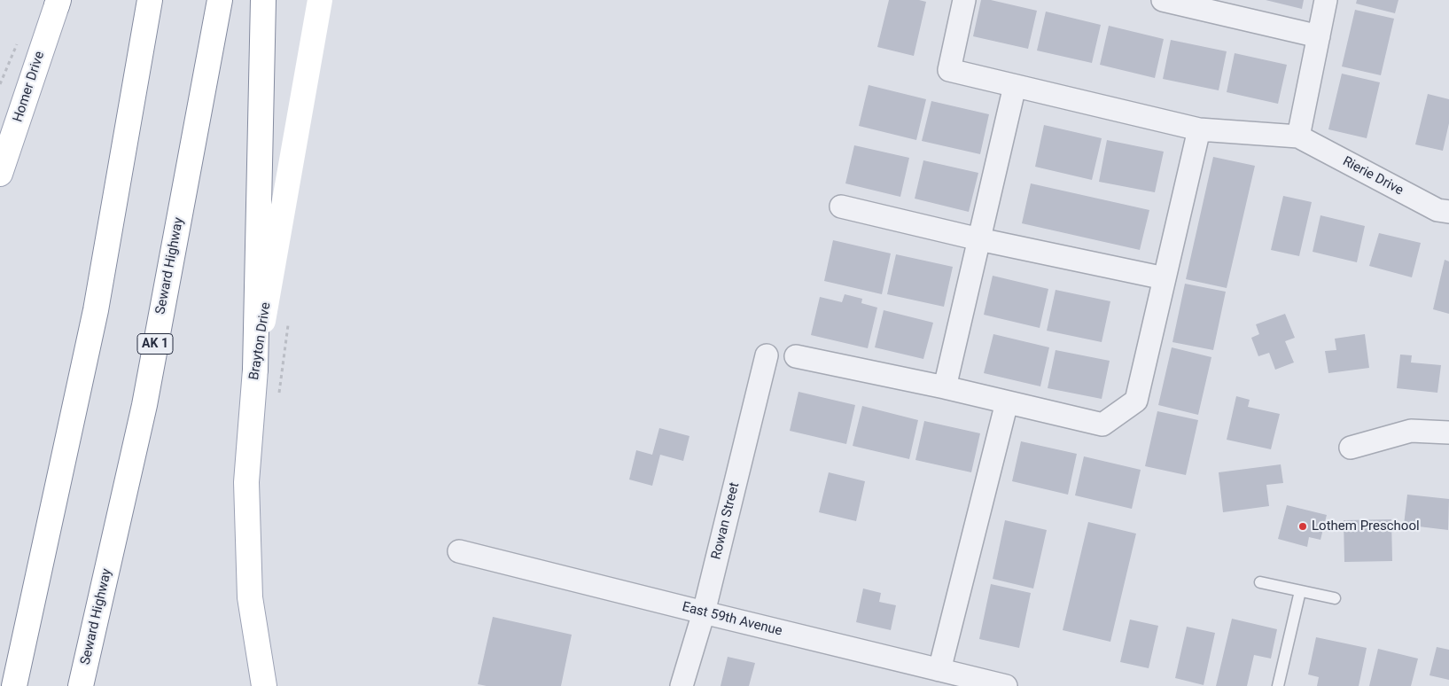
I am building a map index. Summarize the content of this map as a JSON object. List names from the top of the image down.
{
  "streets": {
    "main road": [
      "Homer Drive",
      "Seward Highway",
      "Brayton Drive",
      "AK 1"
    ],
    "street": ["Rierie Drive", "Rowan Street", "East 59th Avenue"]
  },
  "crossings": [
    ["Rowan Street", "East 59th Avenue"]
  ],
  "places": ["Lothem Preschool"]
}
